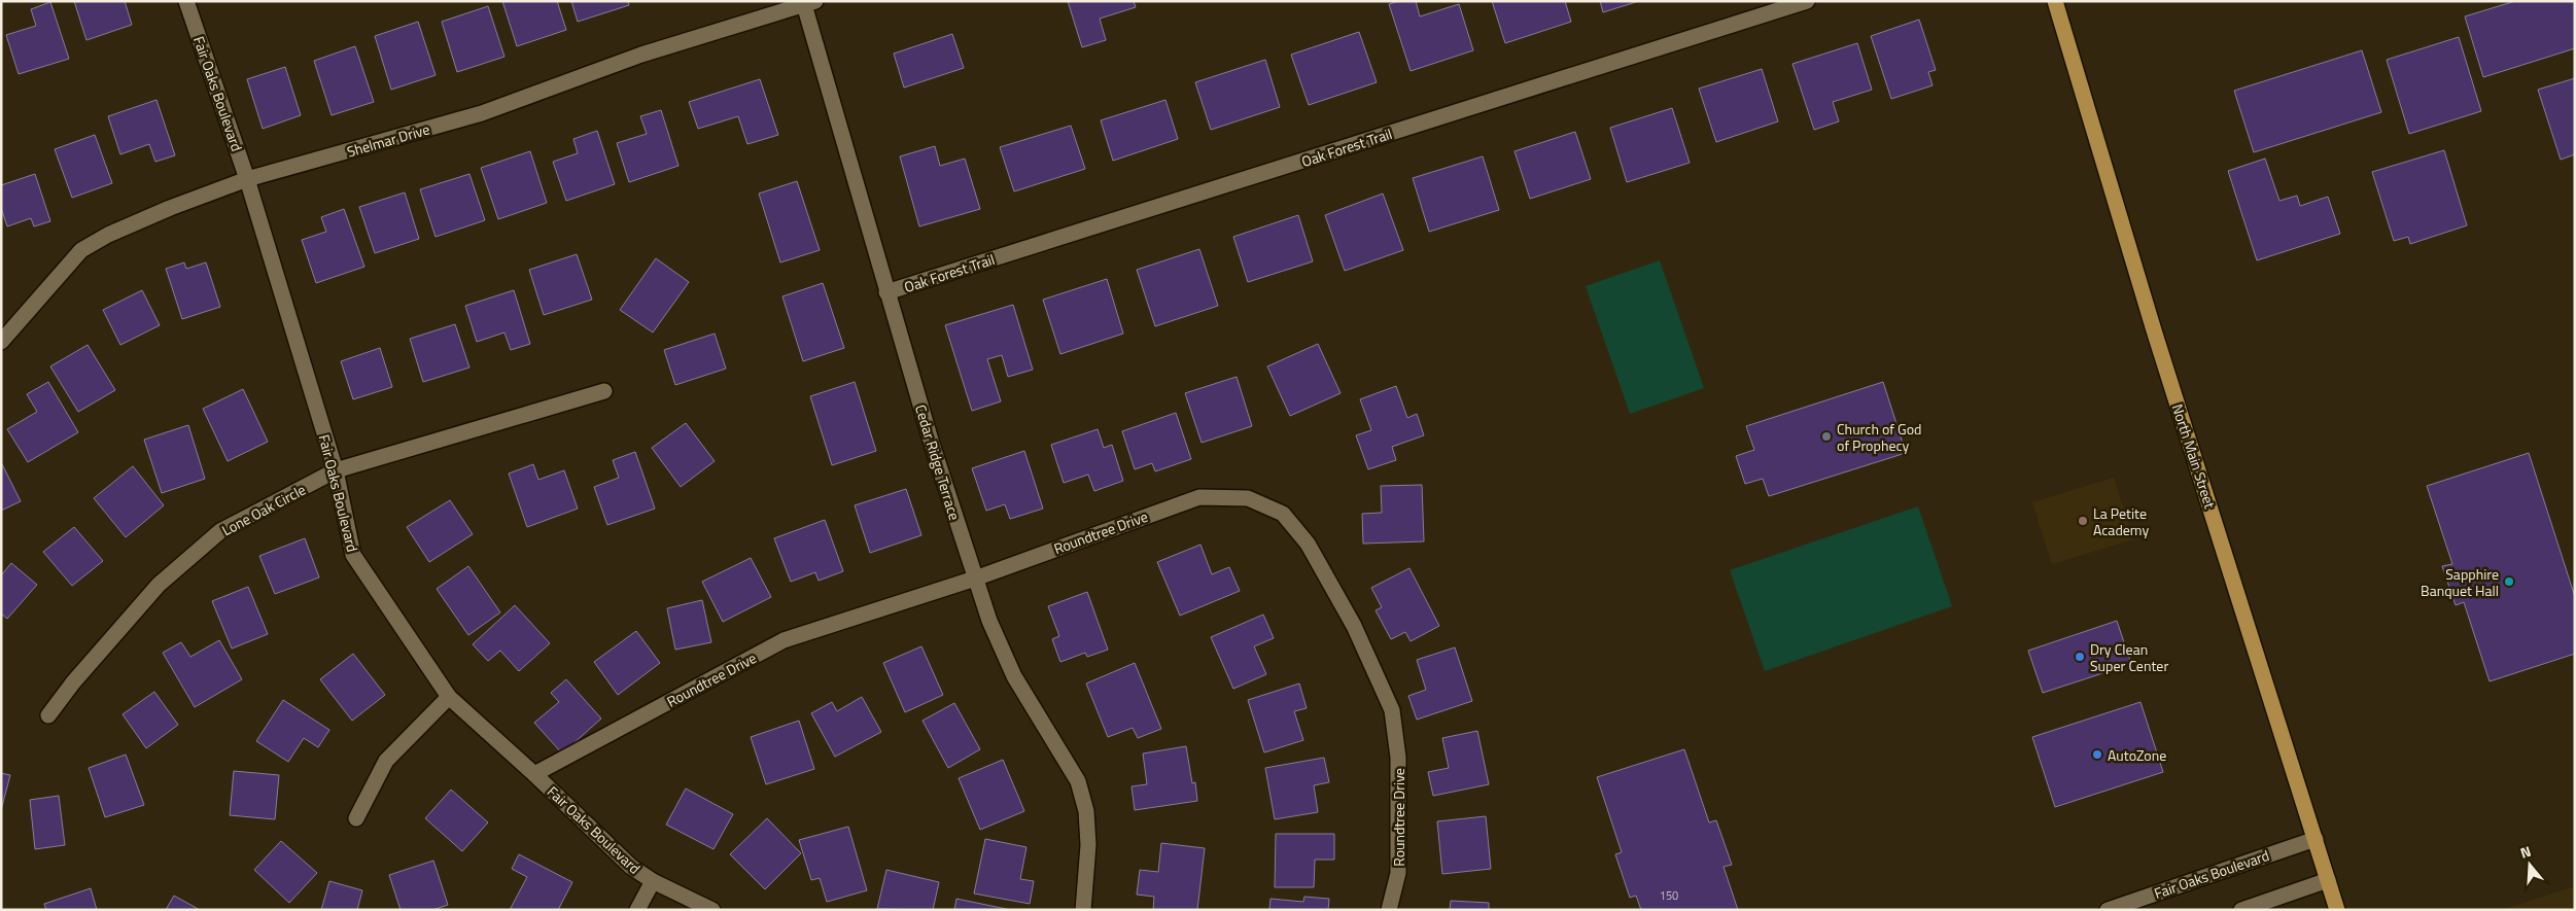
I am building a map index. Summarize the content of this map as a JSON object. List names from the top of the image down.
{
  "streets": {
    "main road": ["North Main Street"],
    "street": [
      "Fair Oaks Boulevard",
      "Shelmar Drive",
      "Oak Forest Trail",
      "Cedar Ridge Terrace",
      "Lone Oak Circle",
      "Roundtree Drive"
    ]
  },
  "crossings": [
    ["Fair Oaks Boulevard", "Shelmar Drive"],
    ["Fair Oaks Boulevard", "North Main Street"],
    ["Fair Oaks Boulevard", "Lone Oak Circle"],
    ["Fair Oaks Boulevard", "Roundtree Drive"],
    ["Shelmar Drive", "Cedar Ridge Terrace"],
    ["Oak Forest Trail", "Cedar Ridge Terrace"],
    ["Cedar Ridge Terrace", "Roundtree Drive"]
  ],
  "places": [
    "Church of God of Prophecy",
    "La Petite Academy",
    "Sapphire Banquet Hall",
    "Dry Clean Super Center",
    "AutoZone"
  ],
  "house_numbers": ["150"],
  "north": "top"
}
